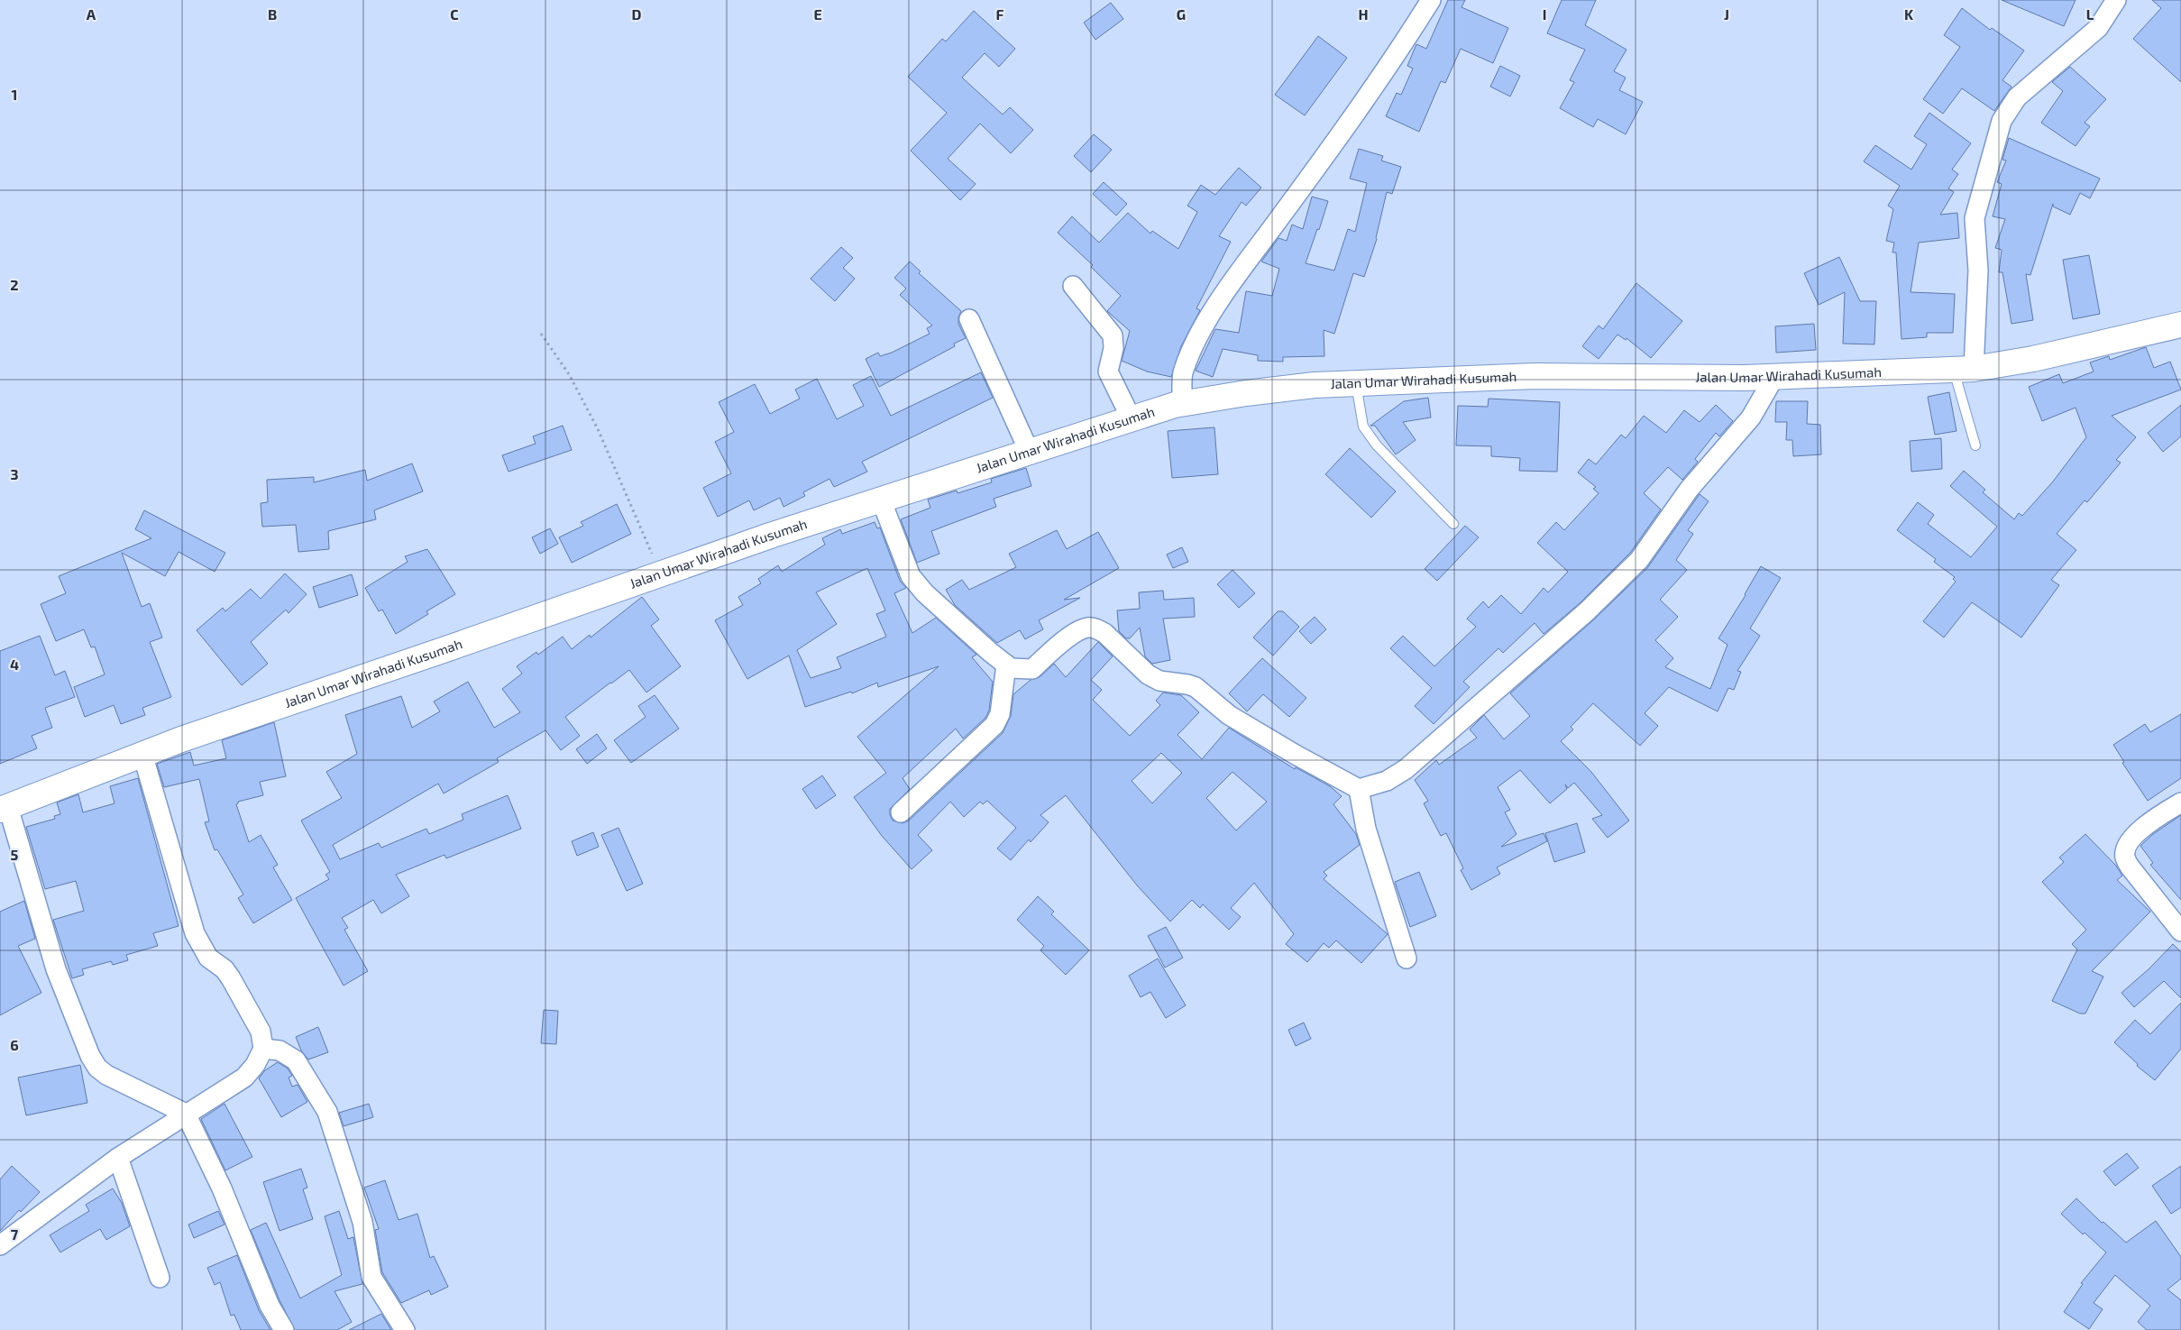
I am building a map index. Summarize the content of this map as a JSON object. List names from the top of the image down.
{
  "streets": {
    "main road": ["Jalan Umar Wirahadi Kusumah"]
  },
  "grid": {
    "columns": [
      "A",
      "B",
      "C",
      "D",
      "E",
      "F",
      "G",
      "H",
      "I",
      "J",
      "K",
      "L"
    ],
    "rows": [
      "1",
      "2",
      "3",
      "4",
      "5",
      "6",
      "7"
    ]
  }
}
